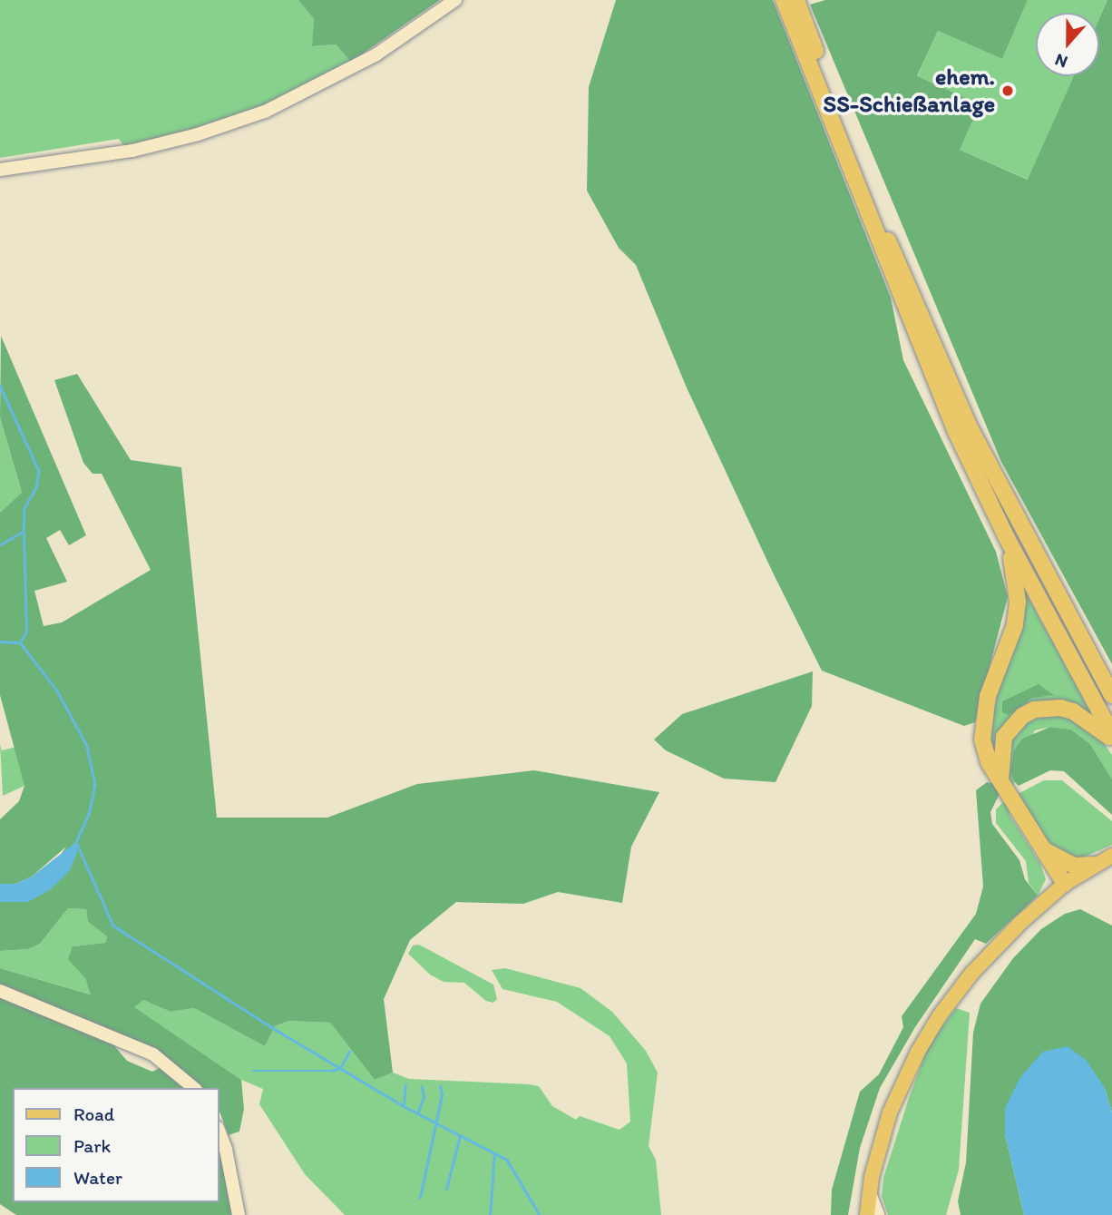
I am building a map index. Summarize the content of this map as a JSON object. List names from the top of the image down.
{
  "places": ["ehem. SS-Schießanlage"],
  "legend": ["Road", "Park", "Water"],
  "north": "bottom"
}
